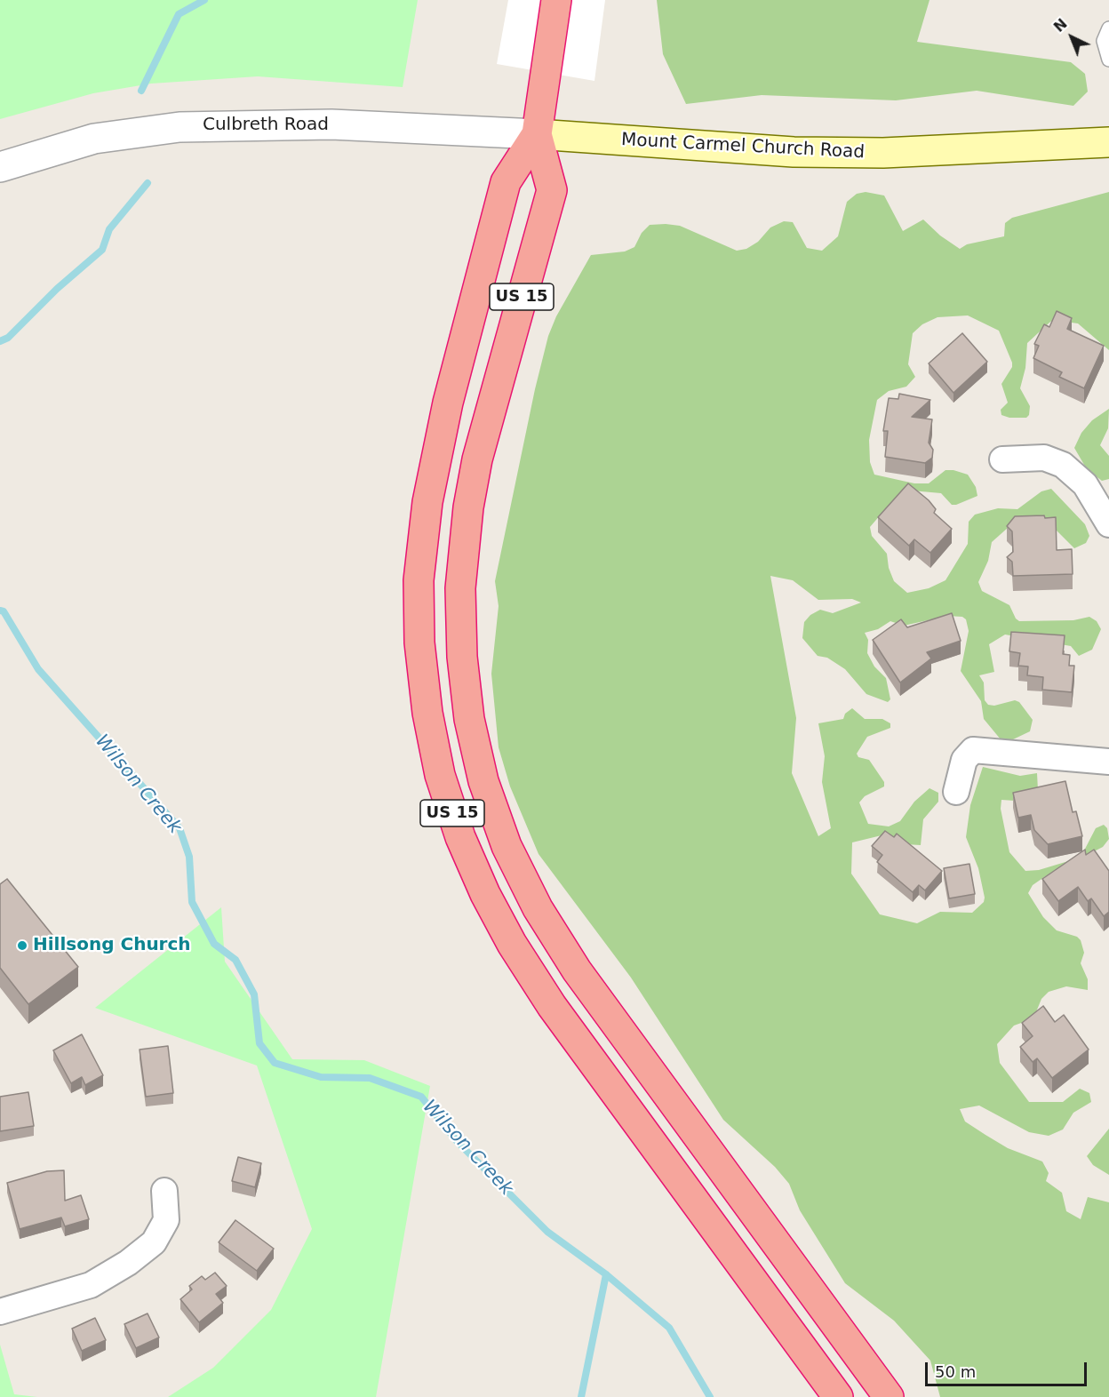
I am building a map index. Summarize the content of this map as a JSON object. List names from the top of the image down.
{
  "streets": {
    "highway": ["US 15"],
    "main road": ["Mount Carmel Church Road"],
    "street": ["Culbreth Road"]
  },
  "crossings": [
    ["Culbreth Road", "Mount Carmel Church Road"],
    ["Culbreth Road", "US 15"],
    ["Mount Carmel Church Road", "US 15"]
  ],
  "water": ["Wilson Creek"],
  "places": ["Hillsong Church"],
  "scale_bar": "50 m",
  "north": "top left"
}
